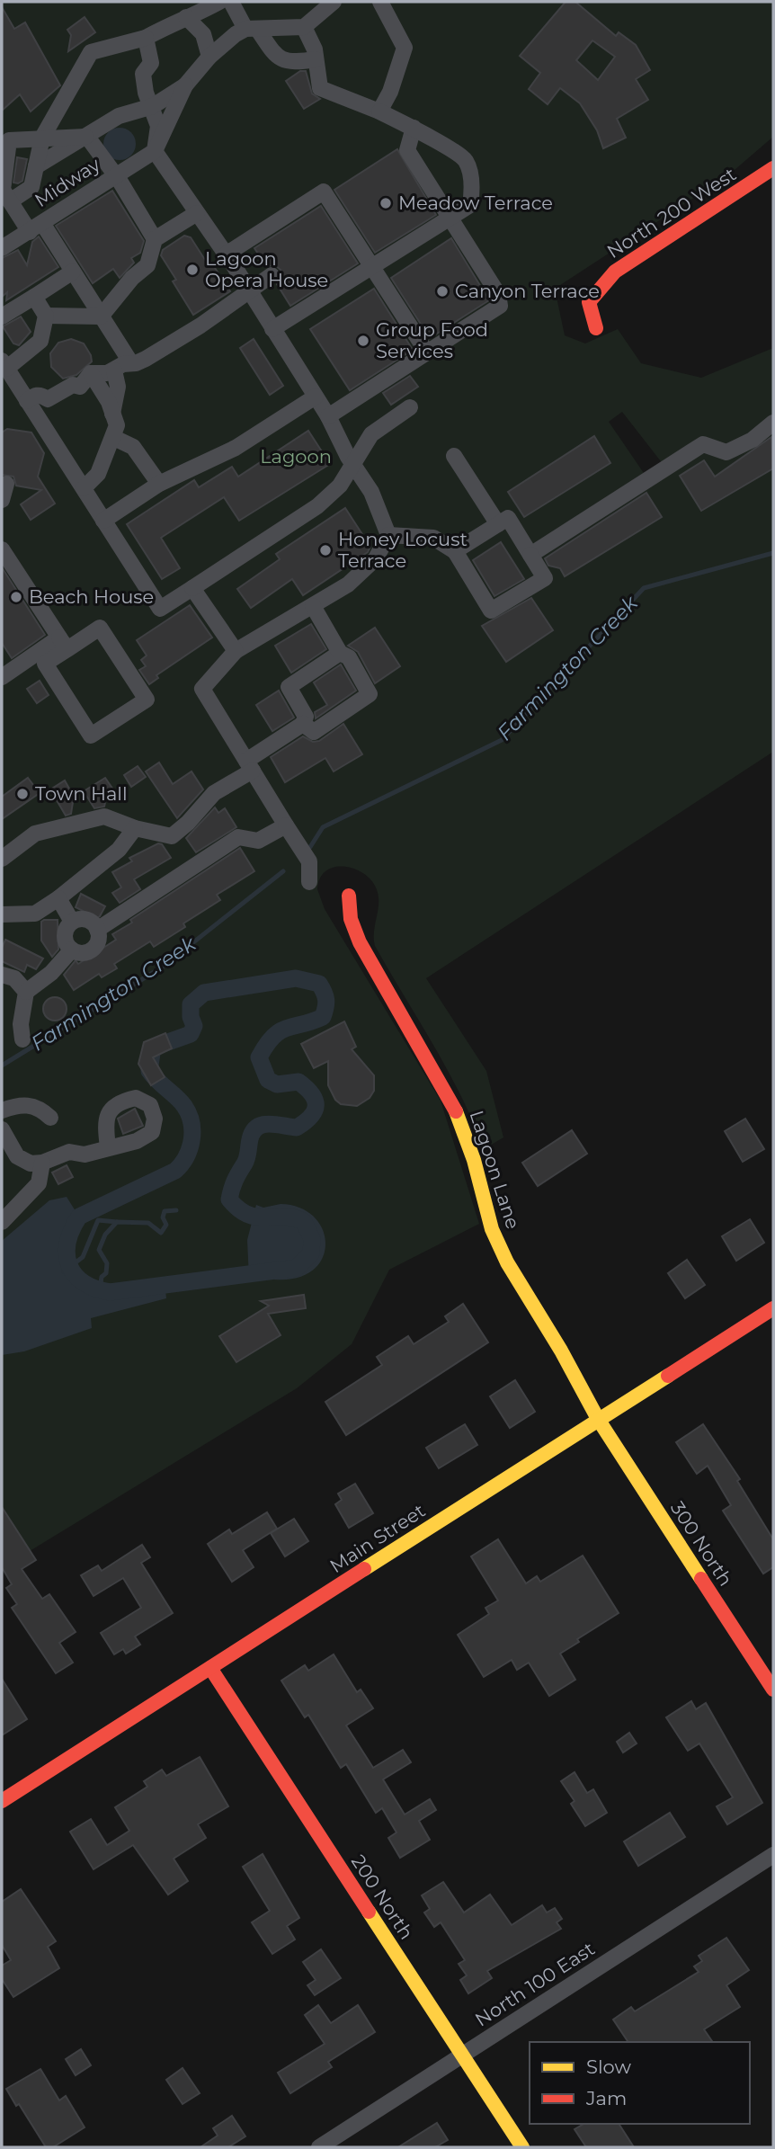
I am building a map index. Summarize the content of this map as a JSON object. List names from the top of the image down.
{
  "streets": {
    "street": [
      "Midway",
      "North 200 West",
      "Lagoon Lane",
      "Main Street",
      "300 North",
      "200 North",
      "North 100 East"
    ]
  },
  "crossings": [
    ["Lagoon Lane", "Main Street"],
    ["Lagoon Lane", "300 North"],
    ["Main Street", "300 North"],
    ["Main Street", "200 North"],
    ["200 North", "North 100 East"]
  ],
  "water": ["Farmington Creek"],
  "parks": ["Lagoon"],
  "places": [
    "Meadow Terrace",
    "Lagoon Opera House",
    "Canyon Terrace",
    "Group Food Services",
    "Honey Locust Terrace",
    "Beach House",
    "Town Hall"
  ],
  "legend": ["Slow", "Jam"]
}
